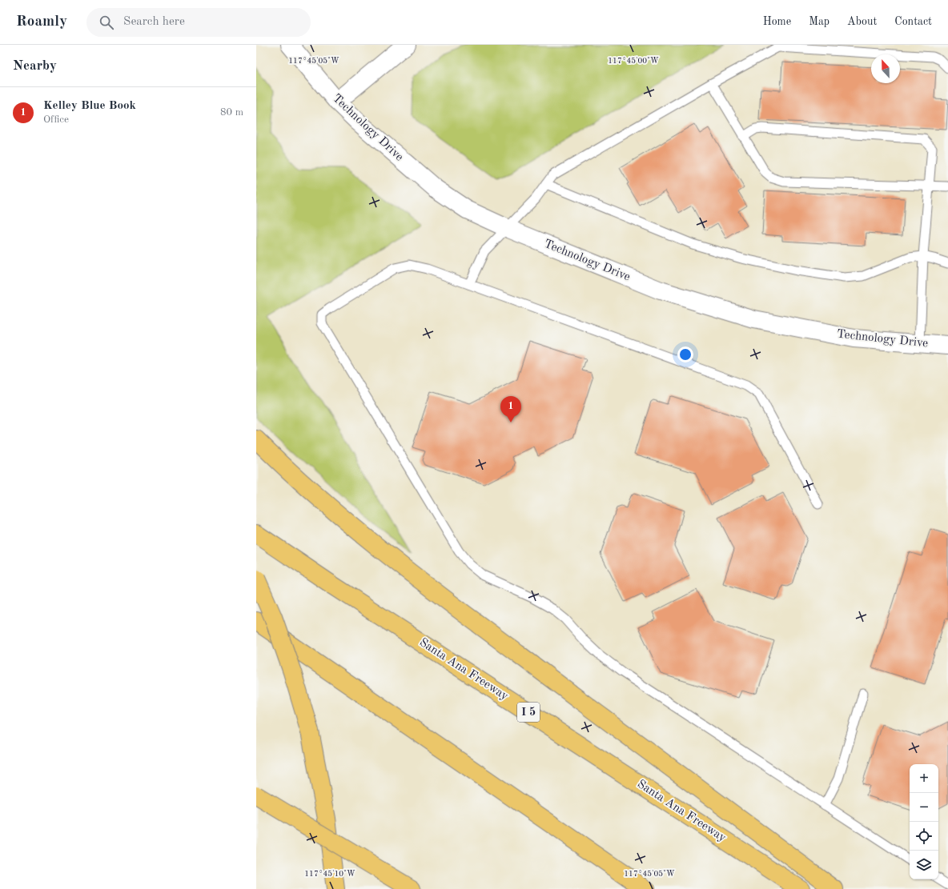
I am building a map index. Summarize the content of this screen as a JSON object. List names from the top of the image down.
{
  "streets": {
    "highway": ["Santa Ana Freeway", "I 5"],
    "street": ["Technology Drive"]
  },
  "north": "top",
  "page": {
    "header": "Roamly",
    "search": "Search here",
    "nav": [
      "Home",
      "Map",
      "About",
      "Contact"
    ],
    "heading": "Nearby",
    "list": [
      {
        "mark": "1",
        "name": "Kelley Blue Book",
        "note": "Office",
        "value": "80 m"
      }
    ],
    "pins": "1",
    "map_buttons": ["+", "−"]
  },
  "coordinates": ["117°45'00\"W", "117°45'05\"W", "117°45'10\"W"]
}
